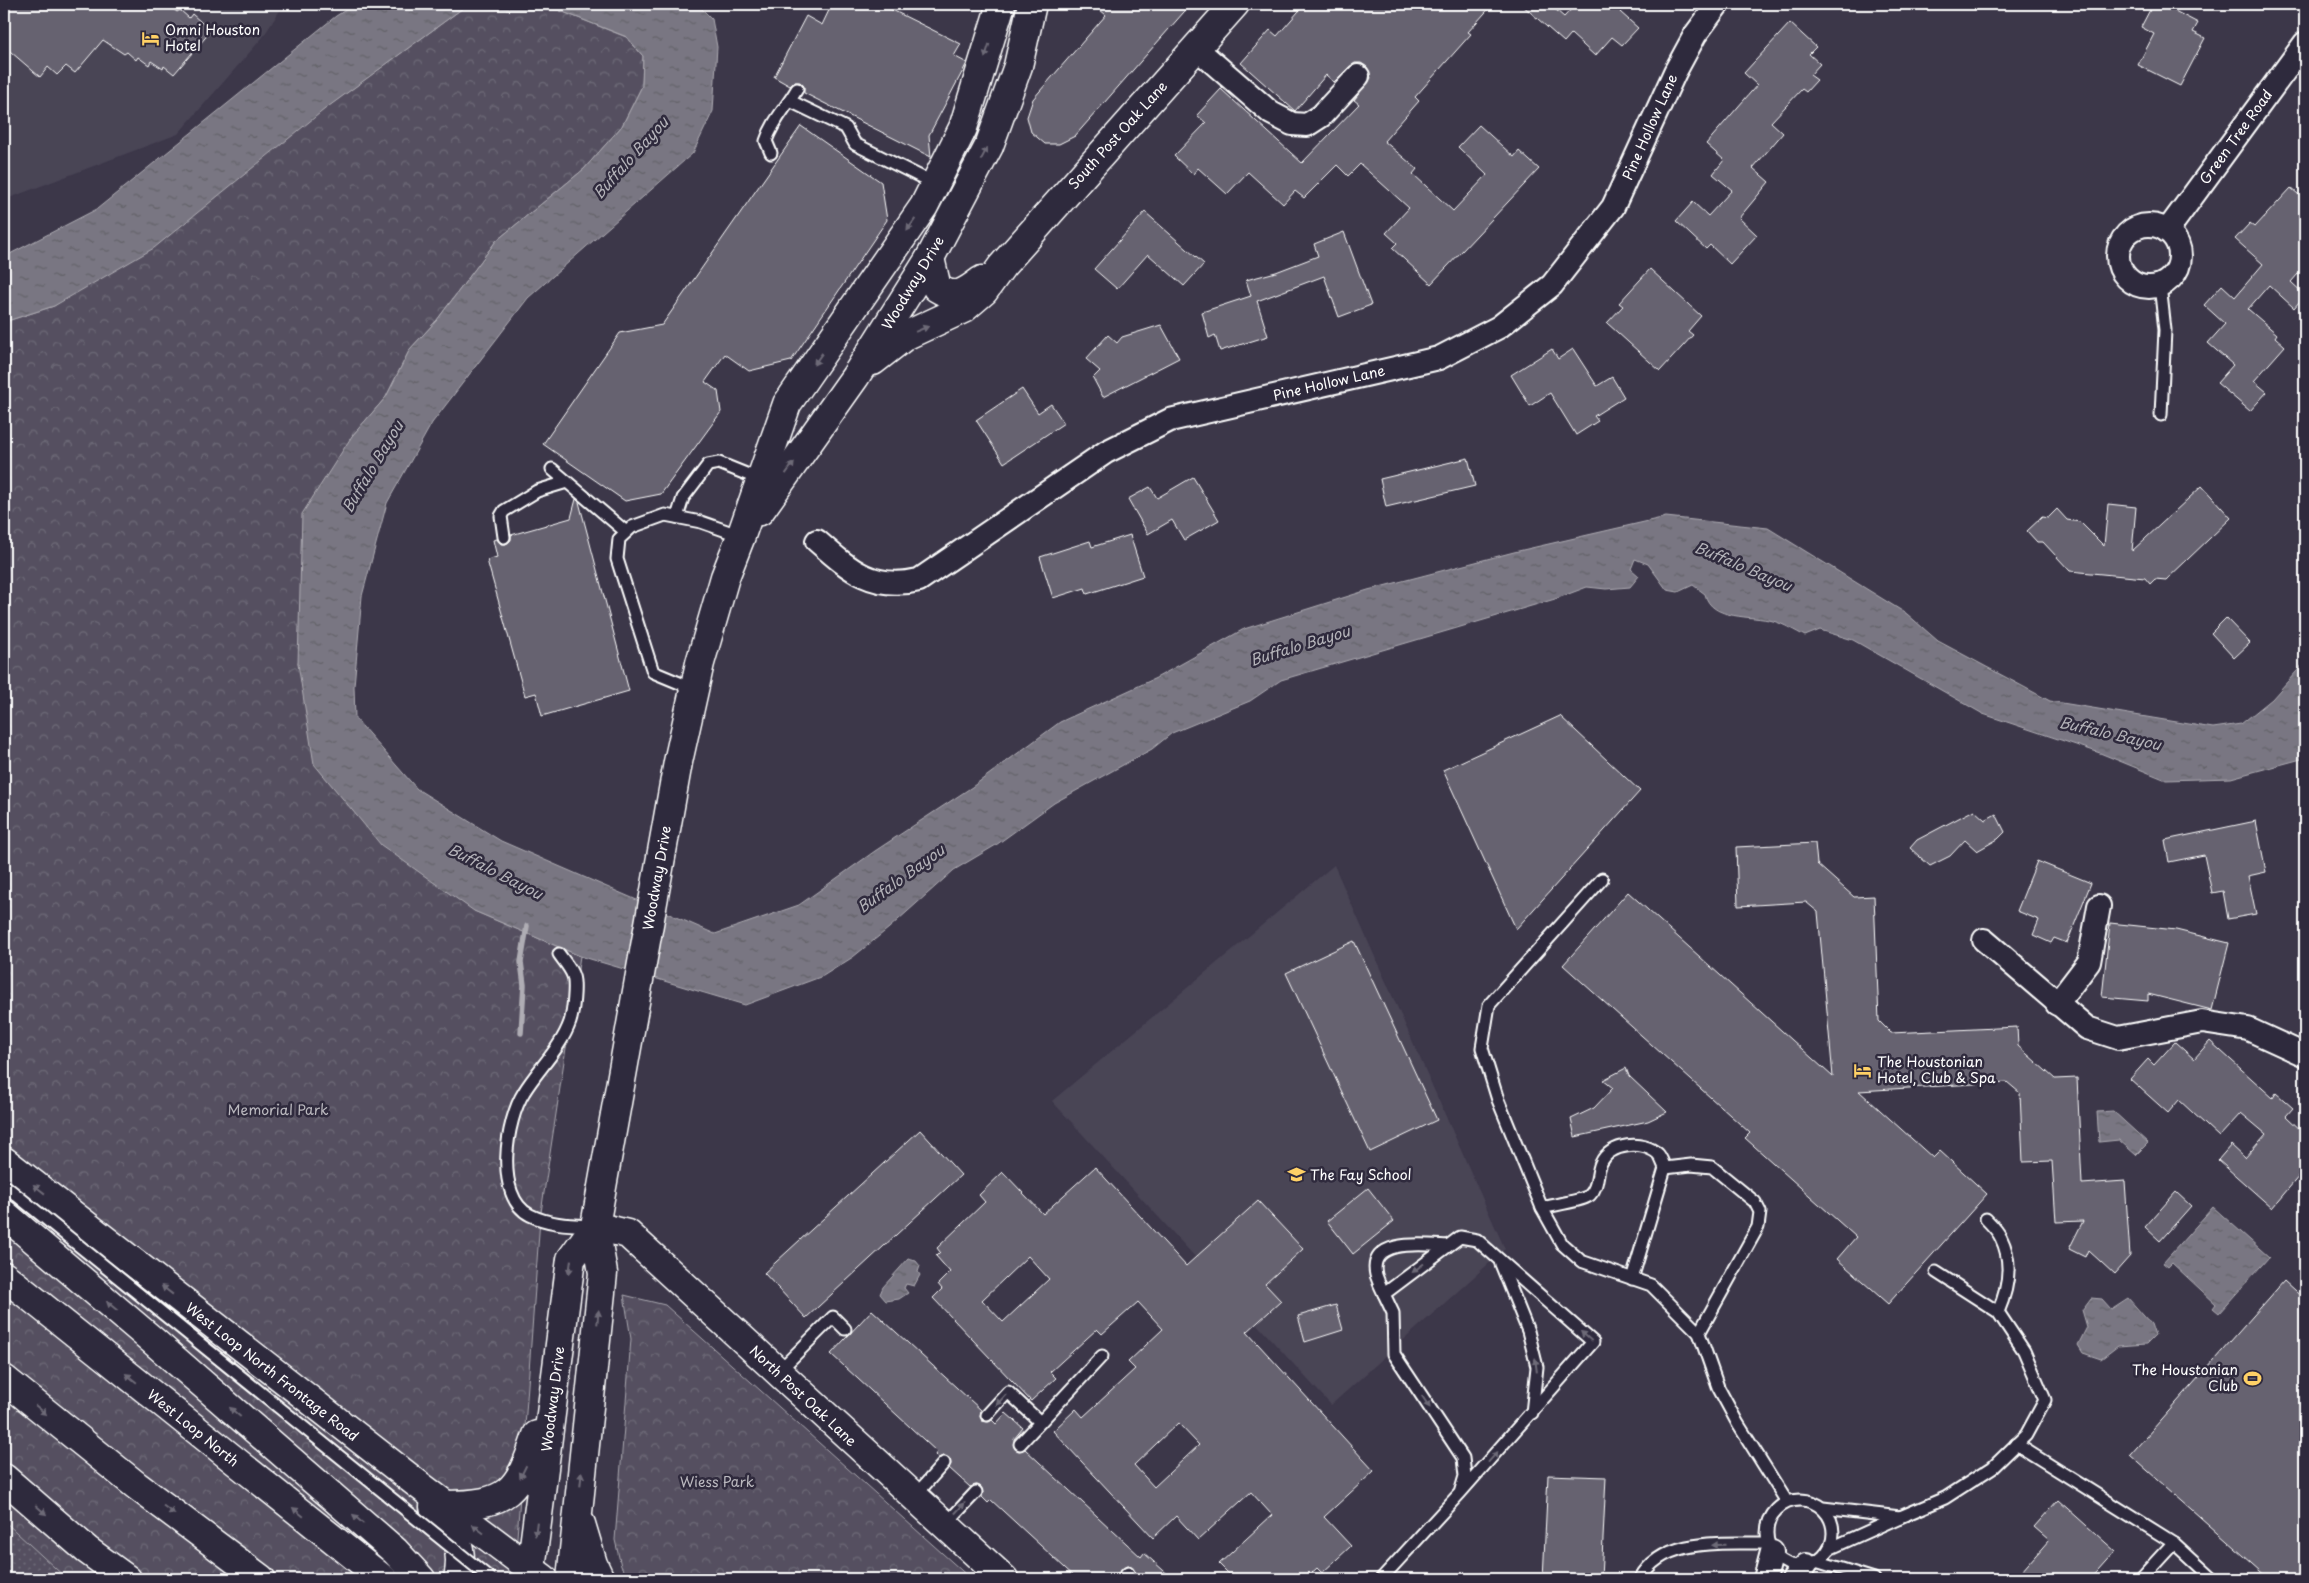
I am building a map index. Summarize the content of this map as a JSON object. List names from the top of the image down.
{
  "streets": {
    "main road": [
      "South Post Oak Lane",
      "Woodway Drive",
      "West Loop North Frontage Road",
      "North Post Oak Lane",
      "West Loop North"
    ],
    "street": ["Pine Hollow Lane", "Green Tree Road"]
  },
  "crossings": [
    ["South Post Oak Lane", "Woodway Drive"],
    ["Woodway Drive", "West Loop North Frontage Road"],
    ["Woodway Drive", "North Post Oak Lane"]
  ],
  "water": ["Buffalo Bayou"],
  "parks": ["Memorial Park", "Wiess Park"],
  "places": {
    "hotel": ["Omni Houston Hotel", "The Houstonian Hotel, Club & Spa"],
    "school or university": ["The Fay School"],
    "sports": ["The Houstonian Club"]
  }
}
